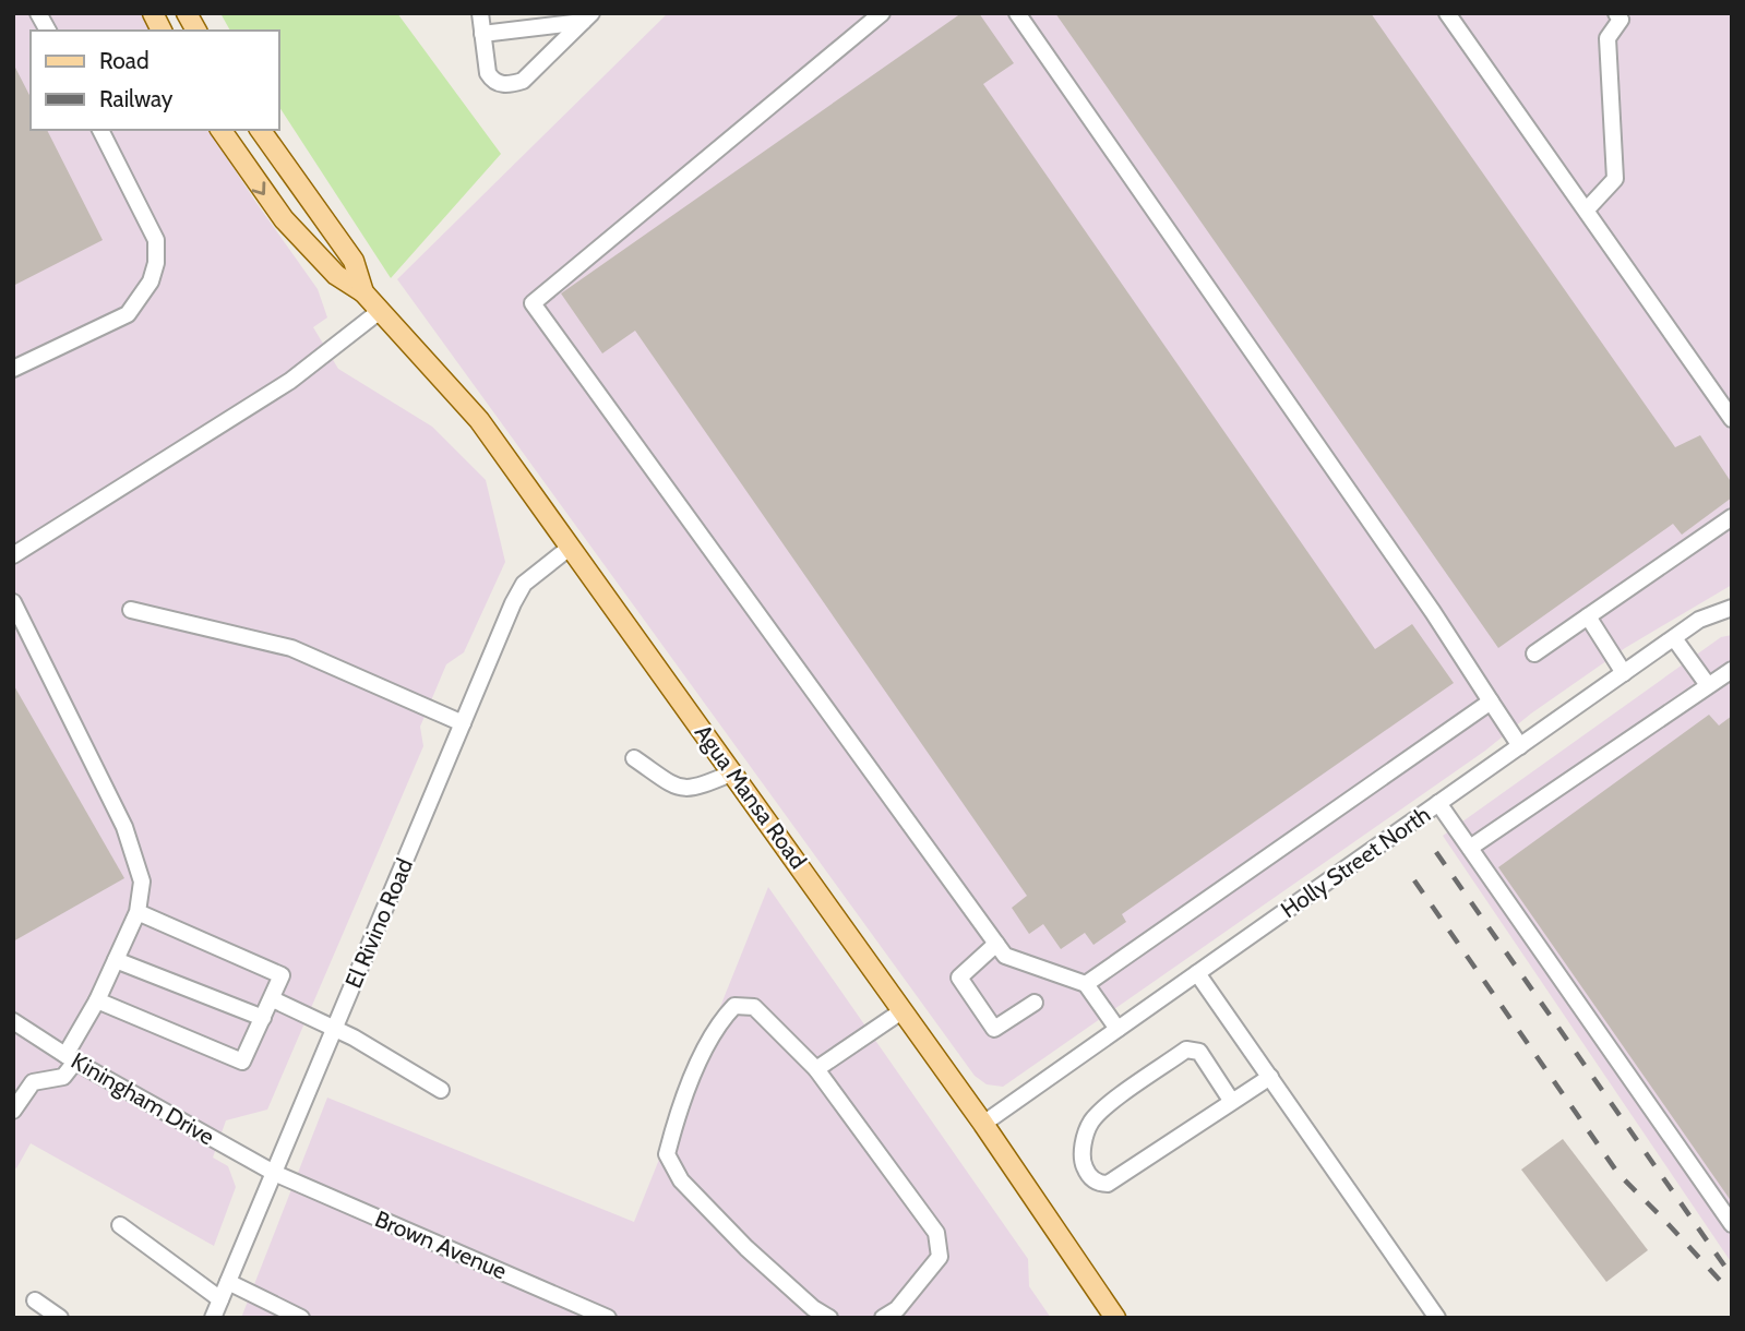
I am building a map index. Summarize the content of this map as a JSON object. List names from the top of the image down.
{
  "streets": {
    "main road": ["Agua Mansa Road"],
    "street": [
      "Holly Street North",
      "El Rivino Road",
      "Kiningham Drive",
      "Brown Avenue"
    ]
  },
  "crossings": [
    ["Agua Mansa Road", "Holly Street North"],
    ["Agua Mansa Road", "El Rivino Road"],
    ["El Rivino Road", "Kiningham Drive"],
    ["El Rivino Road", "Brown Avenue"],
    ["Kiningham Drive", "Brown Avenue"]
  ],
  "legend": ["Road", "Railway"]
}
